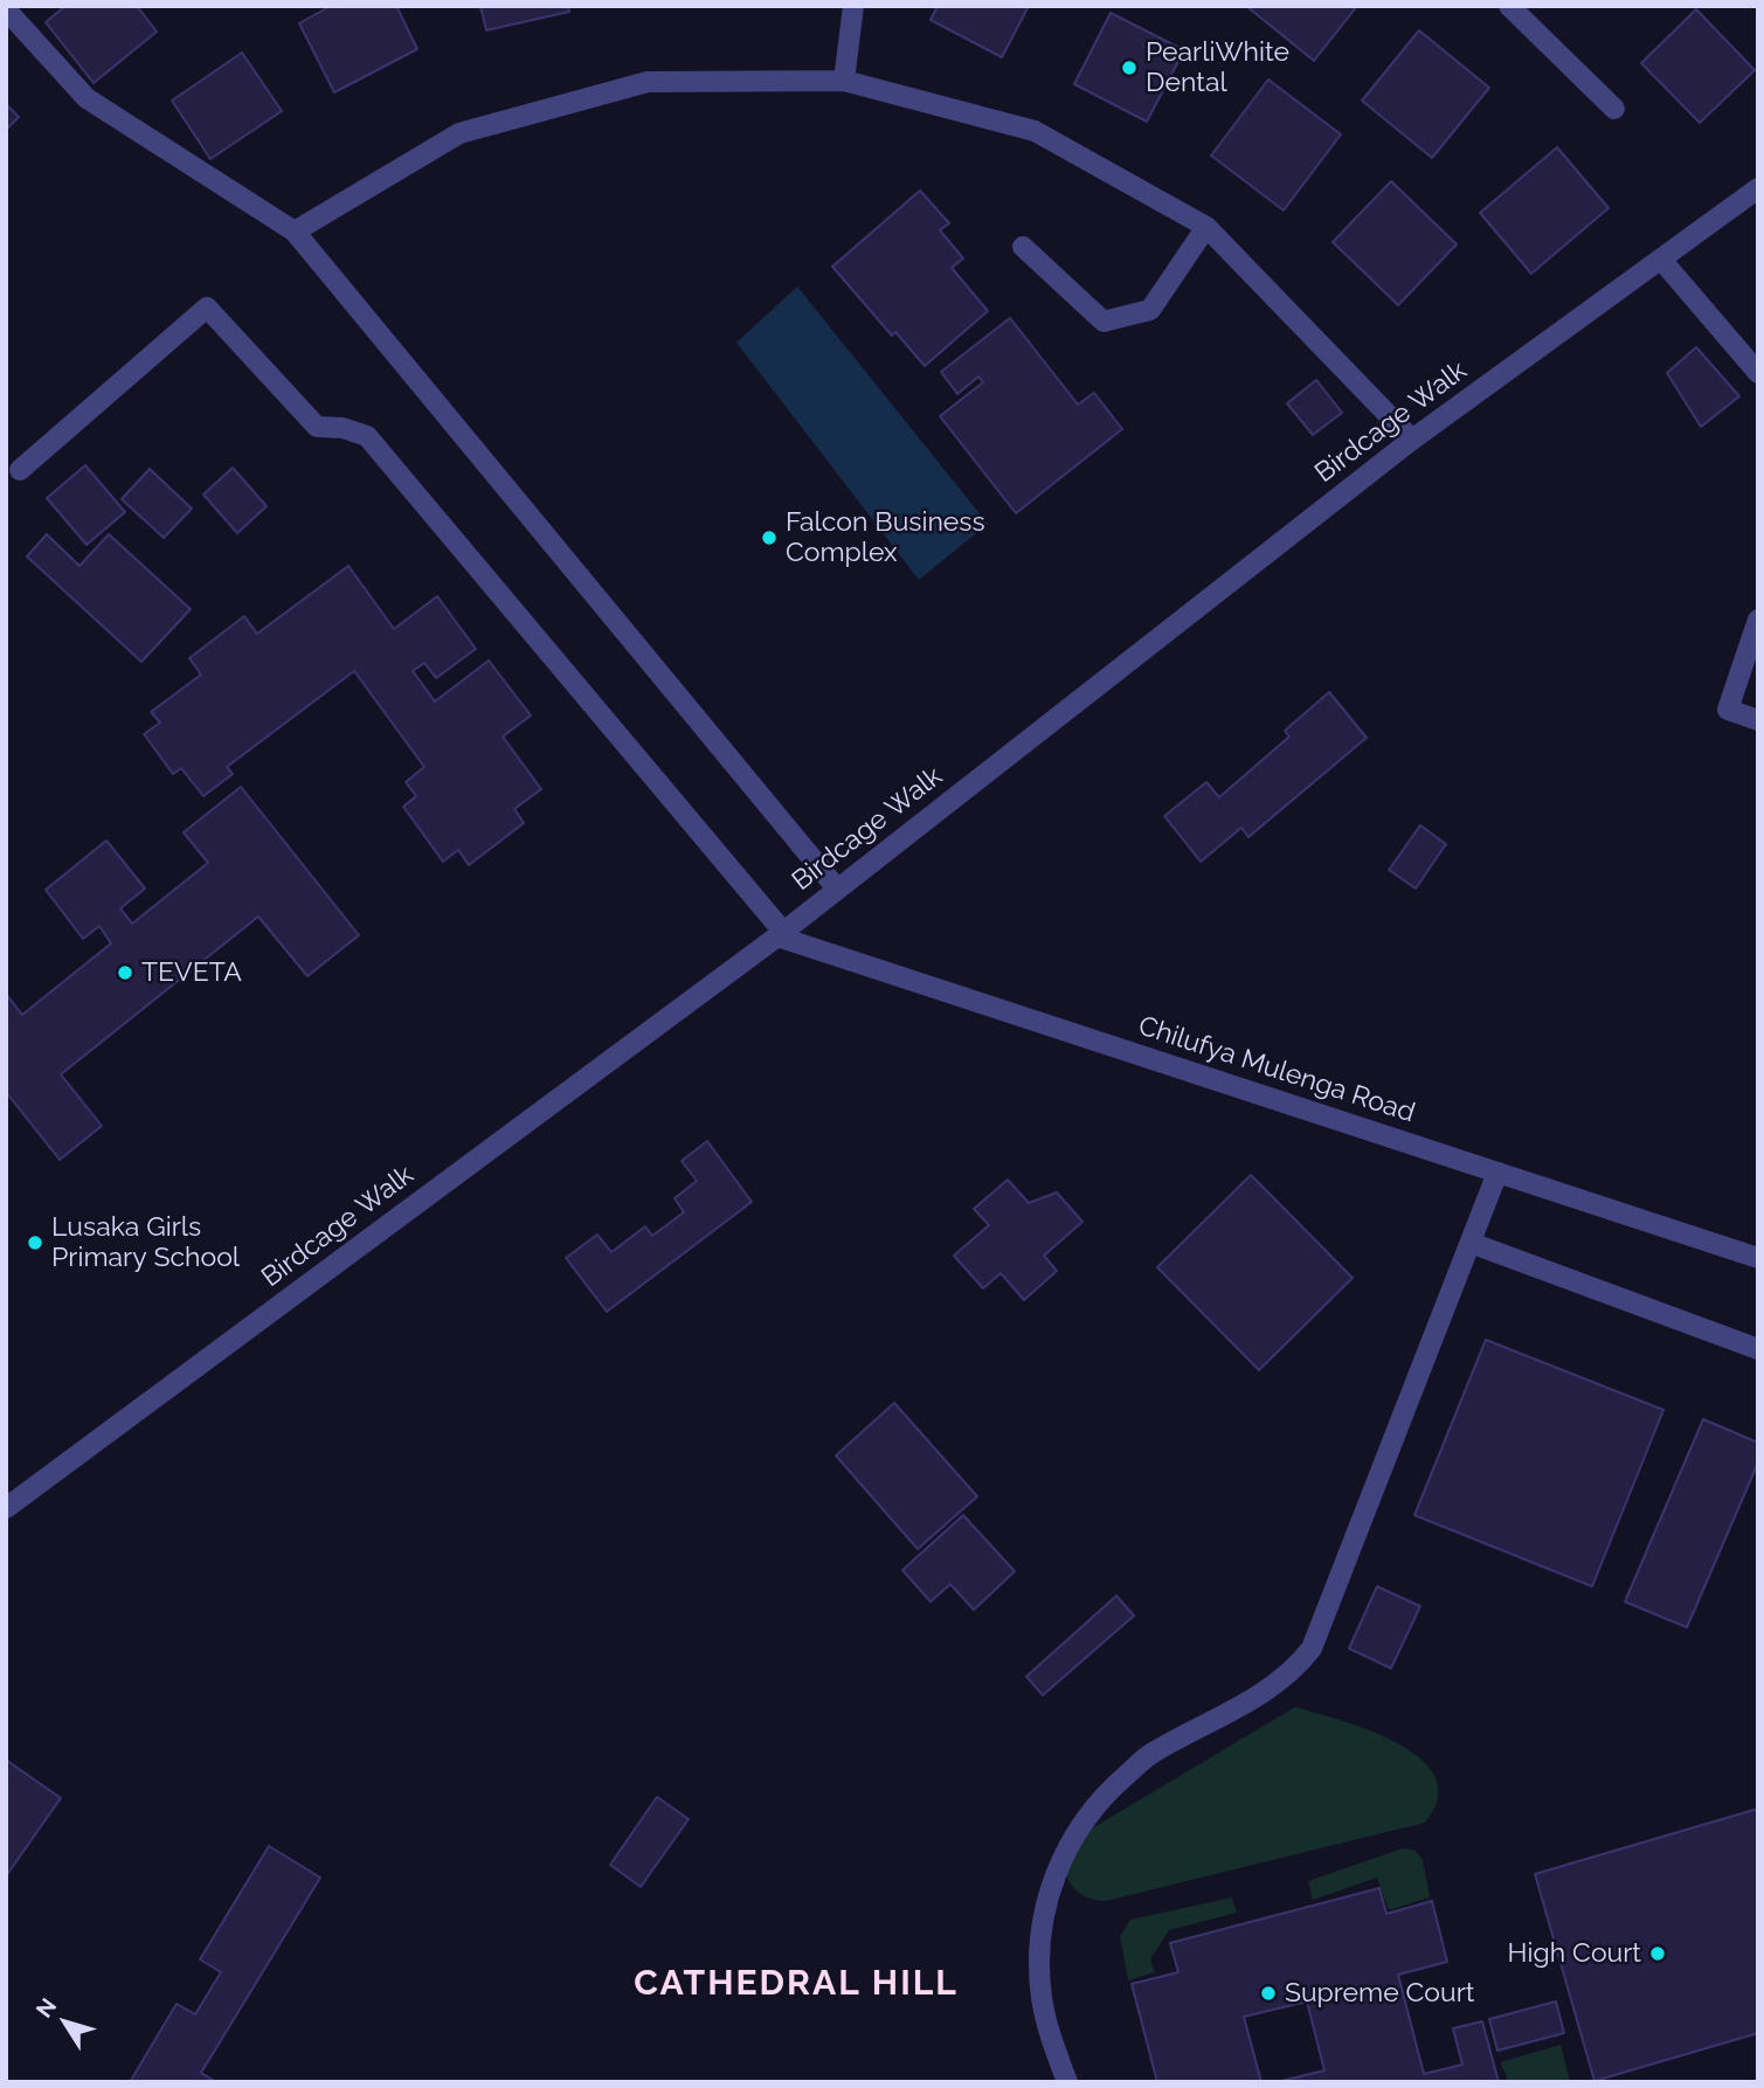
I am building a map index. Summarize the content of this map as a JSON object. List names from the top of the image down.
{
  "streets": {
    "street": ["Birdcage Walk", "Chilufya Mulenga Road"]
  },
  "crossings": [
    ["Birdcage Walk", "Chilufya Mulenga Road"]
  ],
  "districts": ["CATHEDRAL HILL"],
  "places": [
    "PearliWhite Dental",
    "Falcon Business Complex",
    "TEVETA",
    "Lusaka Girls Primary School",
    "High Court",
    "Supreme Court"
  ],
  "north": "top left"
}
